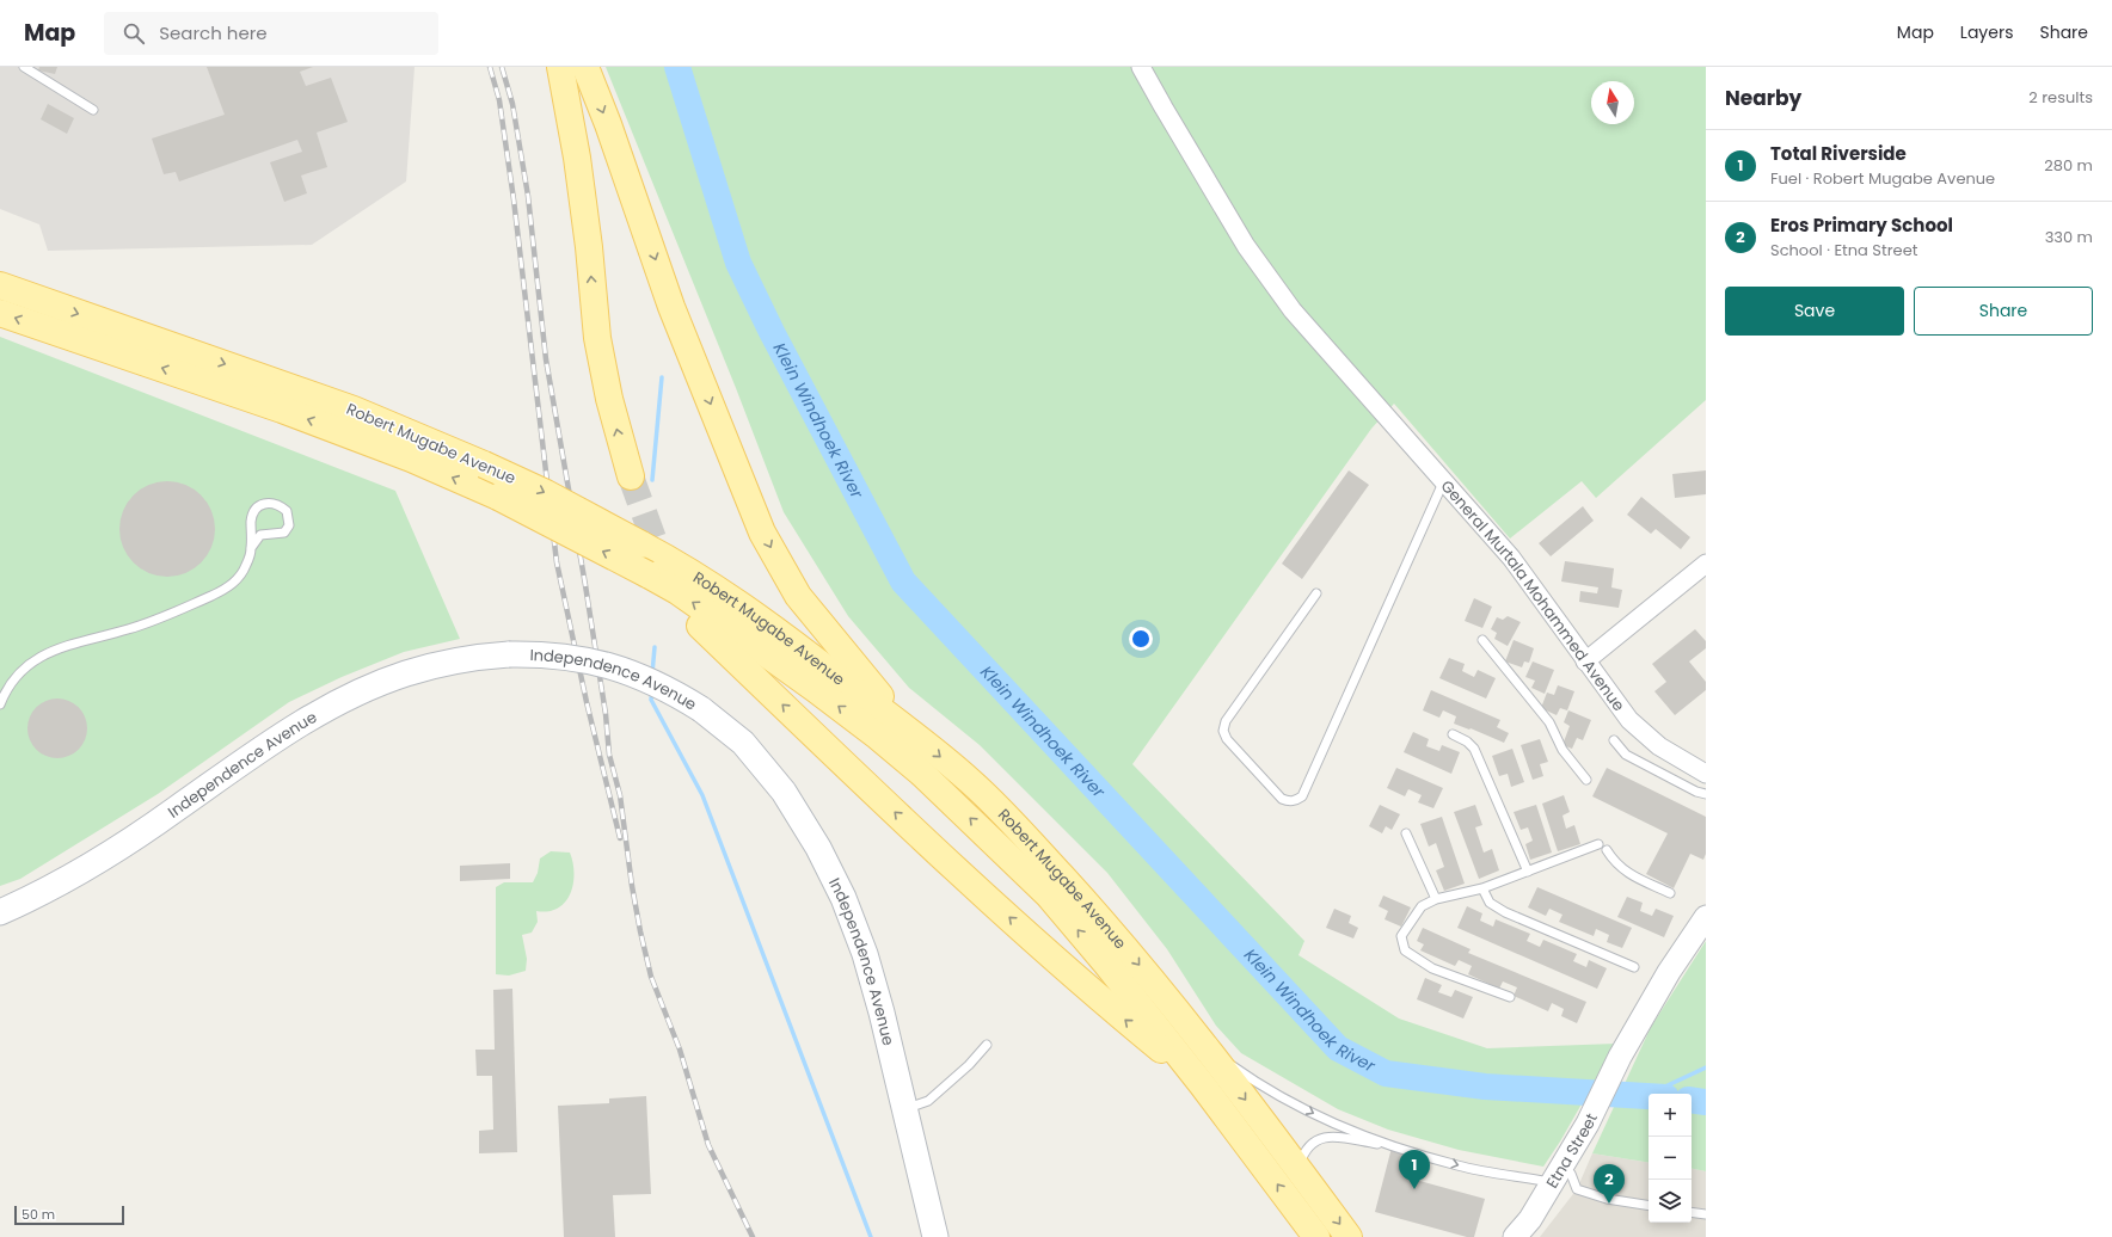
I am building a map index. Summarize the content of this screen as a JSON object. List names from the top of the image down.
{
  "streets": {
    "main road": ["Robert Mugabe Avenue", "Independence Avenue"],
    "street": ["General Murtala Mohammed Avenue", "Etna Street"]
  },
  "water": ["Klein Windhoek River"],
  "scale_bar": "50 m",
  "north": "top",
  "page": {
    "header": "Map",
    "search": "Search here",
    "nav": ["Map", "Layers", "Share"],
    "heading": ["Nearby", "2 results"],
    "list": [
      {
        "mark": "1",
        "name": "Total Riverside",
        "note": "Fuel · Robert Mugabe Avenue",
        "value": "280 m"
      },
      {
        "mark": "2",
        "name": "Eros Primary School",
        "note": "School · Etna Street",
        "value": "330 m"
      }
    ],
    "buttons": ["Save", "Share"],
    "map_buttons": ["+", "−"],
    "pins": ["1", "2"],
    "scale": "50 m"
  }
}
